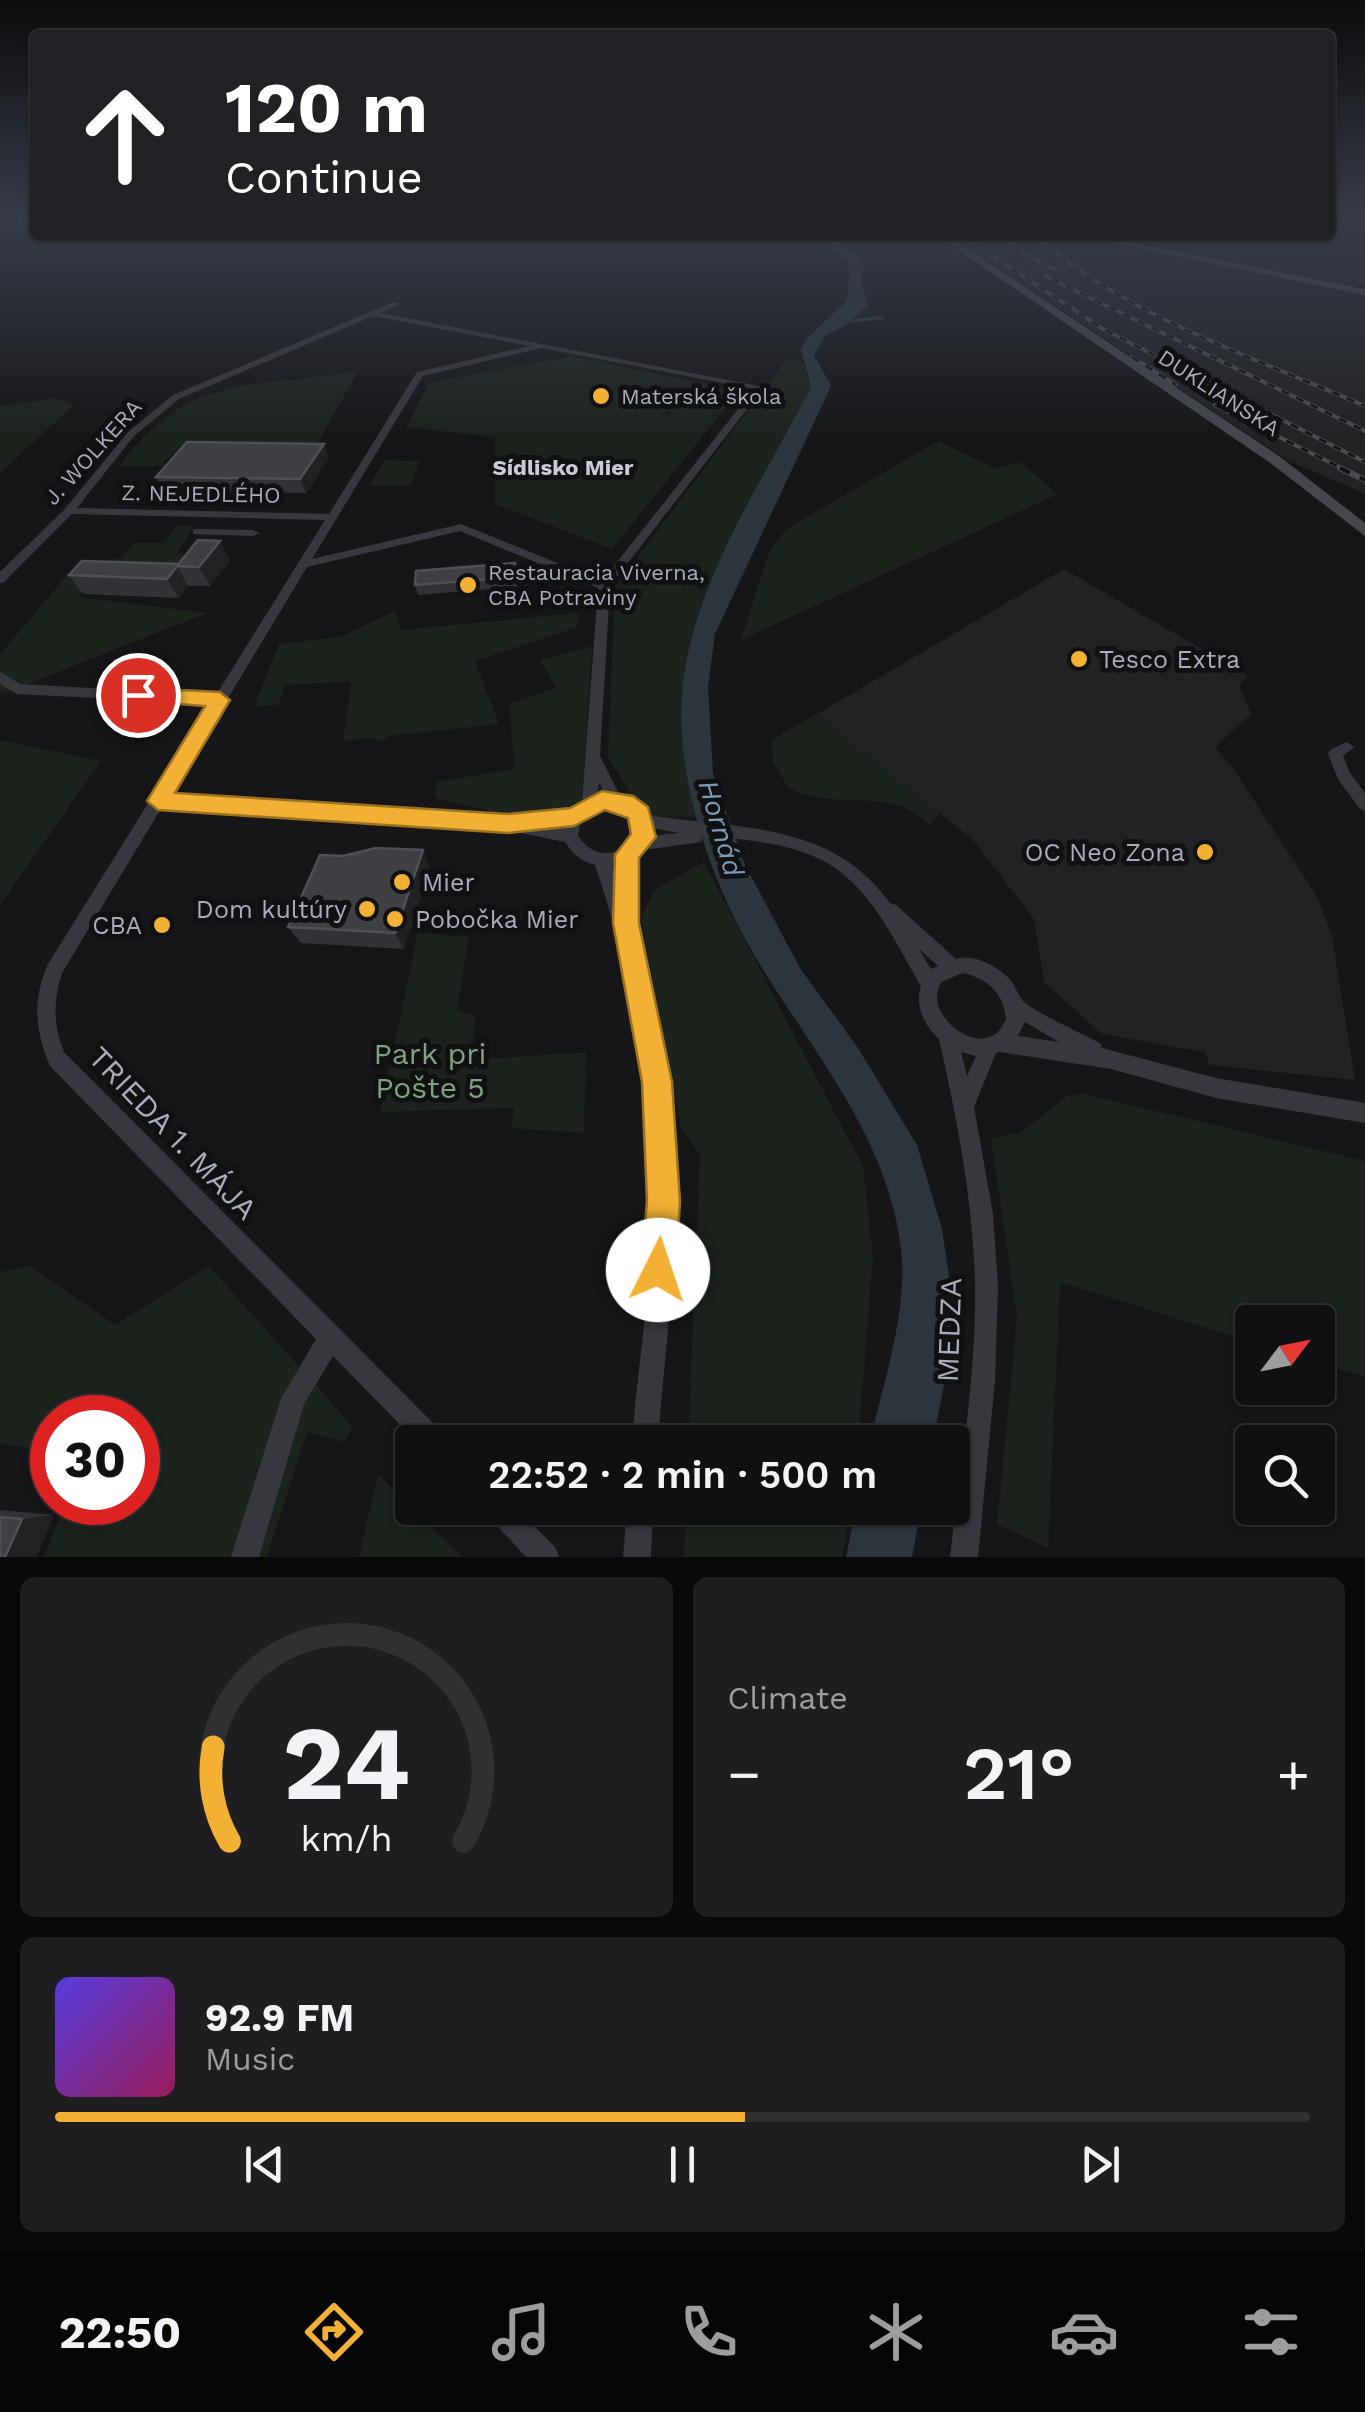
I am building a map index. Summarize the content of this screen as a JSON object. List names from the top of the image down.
{
  "streets": {
    "street": [
      "DUKLIANSKA",
      "J. WOLKERA",
      "Z. NEJEDLÉHO",
      "TRIEDA 1. MÁJA",
      "MEDZA"
    ]
  },
  "crossings": [
    ["J. WOLKERA", "Z. NEJEDLÉHO"],
    ["Z. NEJEDLÉHO", "TRIEDA 1. MÁJA"]
  ],
  "districts": ["Sídlisko Mier"],
  "water": ["Hornád"],
  "parks": ["Park pri Pošte 5"],
  "places": [
    "Materská škola",
    "Restauracia Viverna, CBA Potraviny",
    "Tesco Extra",
    "OC Neo Zona",
    "Mier",
    "Dom kultúry",
    "Pobočka Mier",
    "CBA"
  ],
  "north": "top right",
  "page": {
    "turn": ["120 m", "Continue"],
    "limit": "30",
    "trip": "22:52 · 2 min · 500 m",
    "tile": "Climate",
    "heat": ["−", "21°", "+"],
    "song": ["92.9 FM", "Music"],
    "tabs": "22:50",
    "gauge": ["24", "km/h"]
  }
}
